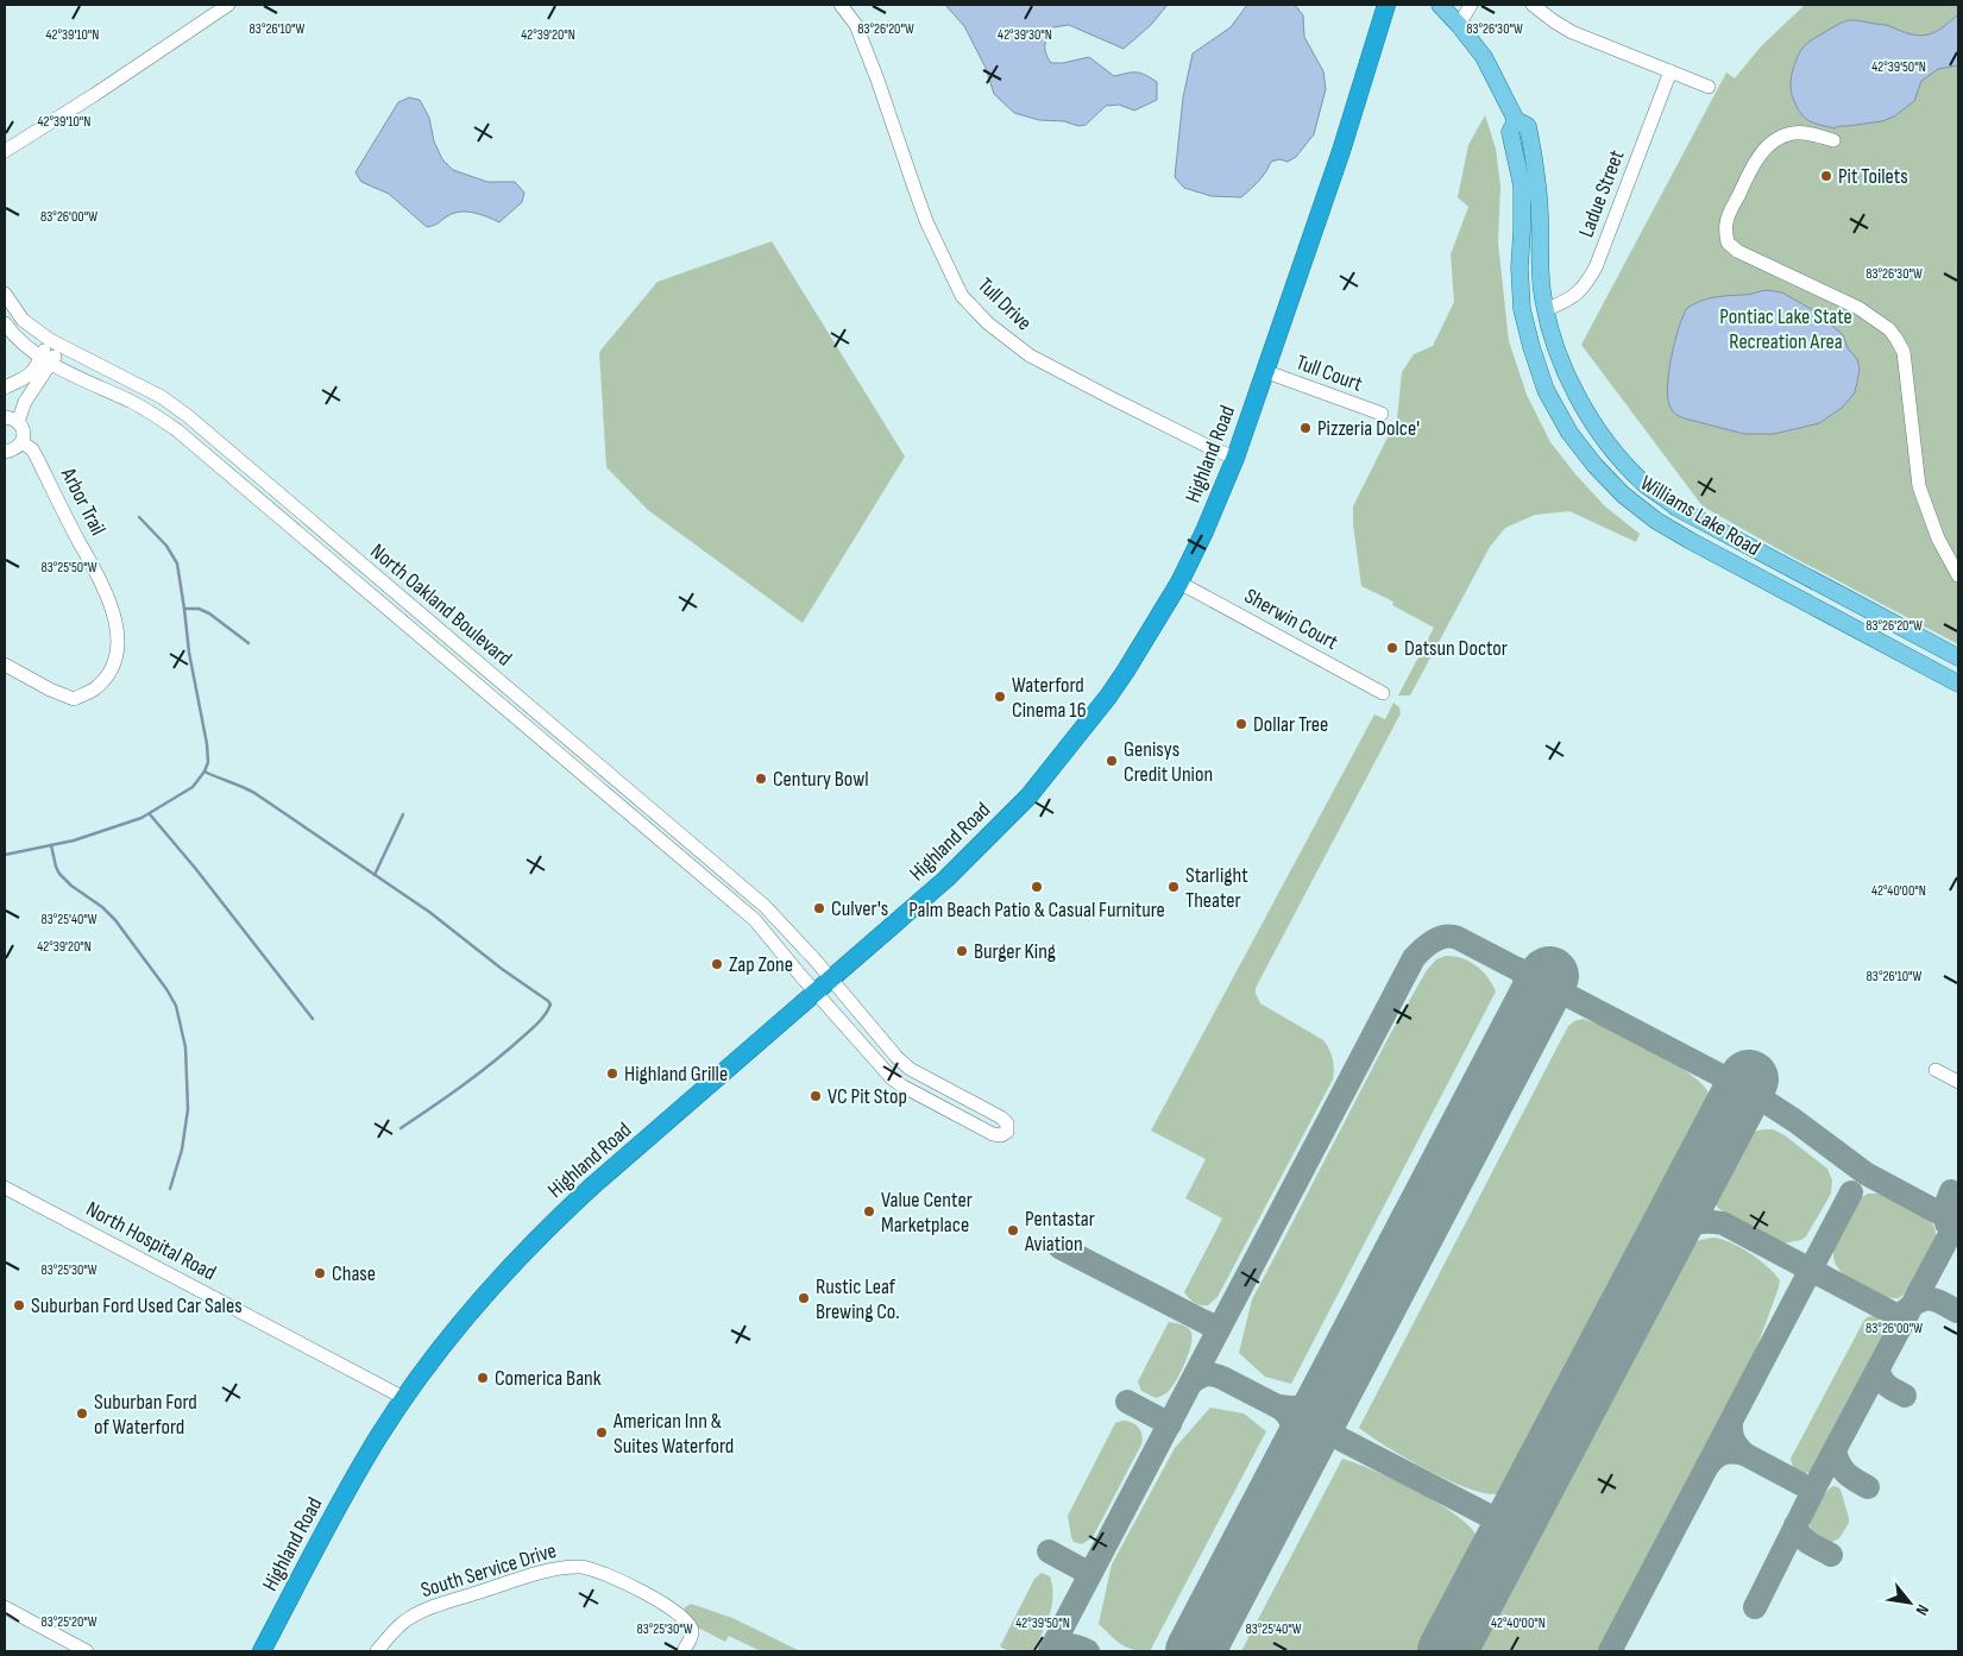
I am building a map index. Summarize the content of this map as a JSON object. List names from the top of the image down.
{
  "streets": {
    "highway": ["Highland Road"],
    "main road": ["Williams Lake Road"],
    "street": [
      "Ladue Street",
      "Tull Drive",
      "Tull Court",
      "Arbor Trail",
      "North Oakland Boulevard",
      "Sherwin Court",
      "North Hospital Road",
      "South Service Drive"
    ]
  },
  "crossings": [
    ["Ladue Street", "Williams Lake Road"],
    ["Tull Drive", "Highland Road"],
    ["Tull Court", "Highland Road"],
    ["Highland Road", "North Oakland Boulevard"],
    ["Highland Road", "Sherwin Court"],
    ["Highland Road", "North Hospital Road"]
  ],
  "parks": ["Pontiac Lake State Recreation Area"],
  "places": [
    "Pit Toilets",
    "Pizzeria Dolce'",
    "Datsun Doctor",
    "Waterford Cinema 16",
    "Dollar Tree",
    "Genisys Credit Union",
    "Century Bowl",
    "Palm Beach Patio & Casual Furniture",
    "Starlight Theater",
    "Culver's",
    "Burger King",
    "Zap Zone",
    "Highland Grille",
    "VC Pit Stop",
    "Value Center Marketplace",
    "Pentastar Aviation",
    "Chase",
    "Rustic Leaf Brewing Co.",
    "Suburban Ford Used Car Sales",
    "Comerica Bank",
    "Suburban Ford of Waterford",
    "American Inn & Suites Waterford"
  ],
  "north": "bottom right",
  "coordinates": [
    "83°26'10\"W",
    "83°26'20\"W",
    "83°26'30\"W",
    "42°39'10\"N",
    "42°39'20\"N",
    "42°39'30\"N",
    "42°39'50\"N",
    "83°26'00\"W",
    "83°25'50\"W",
    "42°40'00\"N",
    "83°25'40\"W",
    "83°25'30\"W",
    "83°25'20\"W"
  ]
}
